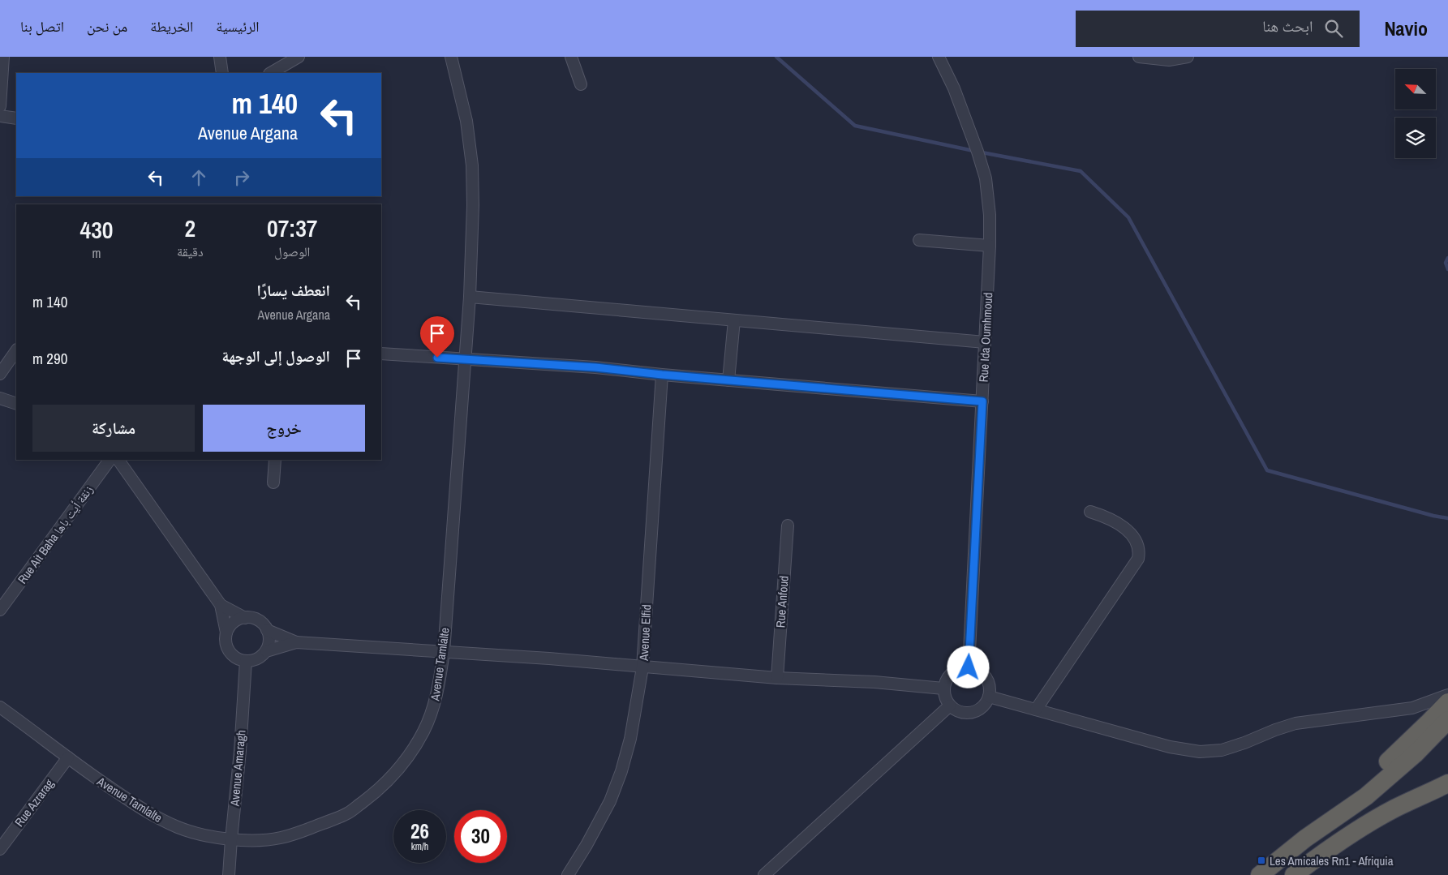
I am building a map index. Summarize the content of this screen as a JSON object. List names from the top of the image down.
{
  "streets": {
    "street": [
      "Rue Ida Oumhmoud",
      "Rue Ait Baha زنقة أيت باها",
      "Rue Anfoud",
      "Avenue Elfid",
      "Avenue Tamlalte",
      "Avenue Amaragh",
      "Rue Azrarag"
    ]
  },
  "crossings": [
    ["Avenue Tamlalte", "Avenue Amaragh"],
    ["Avenue Tamlalte", "Rue Azrarag"]
  ],
  "places": {
    "transit": ["Les Amicales Rn1 - Afriquia"]
  },
  "north": "top left",
  "page": {
    "header": "Navio",
    "search": "ابحث هنا",
    "nav": [
      "الرئيسية",
      "الخريطة",
      "من نحن",
      "اتصل بنا"
    ],
    "turn": ["140 m", "Avenue Argana"],
    "eta": [
      "07:37",
      "الوصول",
      "2",
      "دقيقة",
      "430",
      "m"
    ],
    "list": [
      {
        "name": "انعطف يسارًا",
        "note": "Avenue Argana",
        "value": "140 m"
      },
      {
        "name": "الوصول إلى الوجهة",
        "value": "290 m"
      }
    ],
    "buttons": ["خروج", "مشاركة"],
    "speed": "26 km/h",
    "limit": "30"
  }
}
